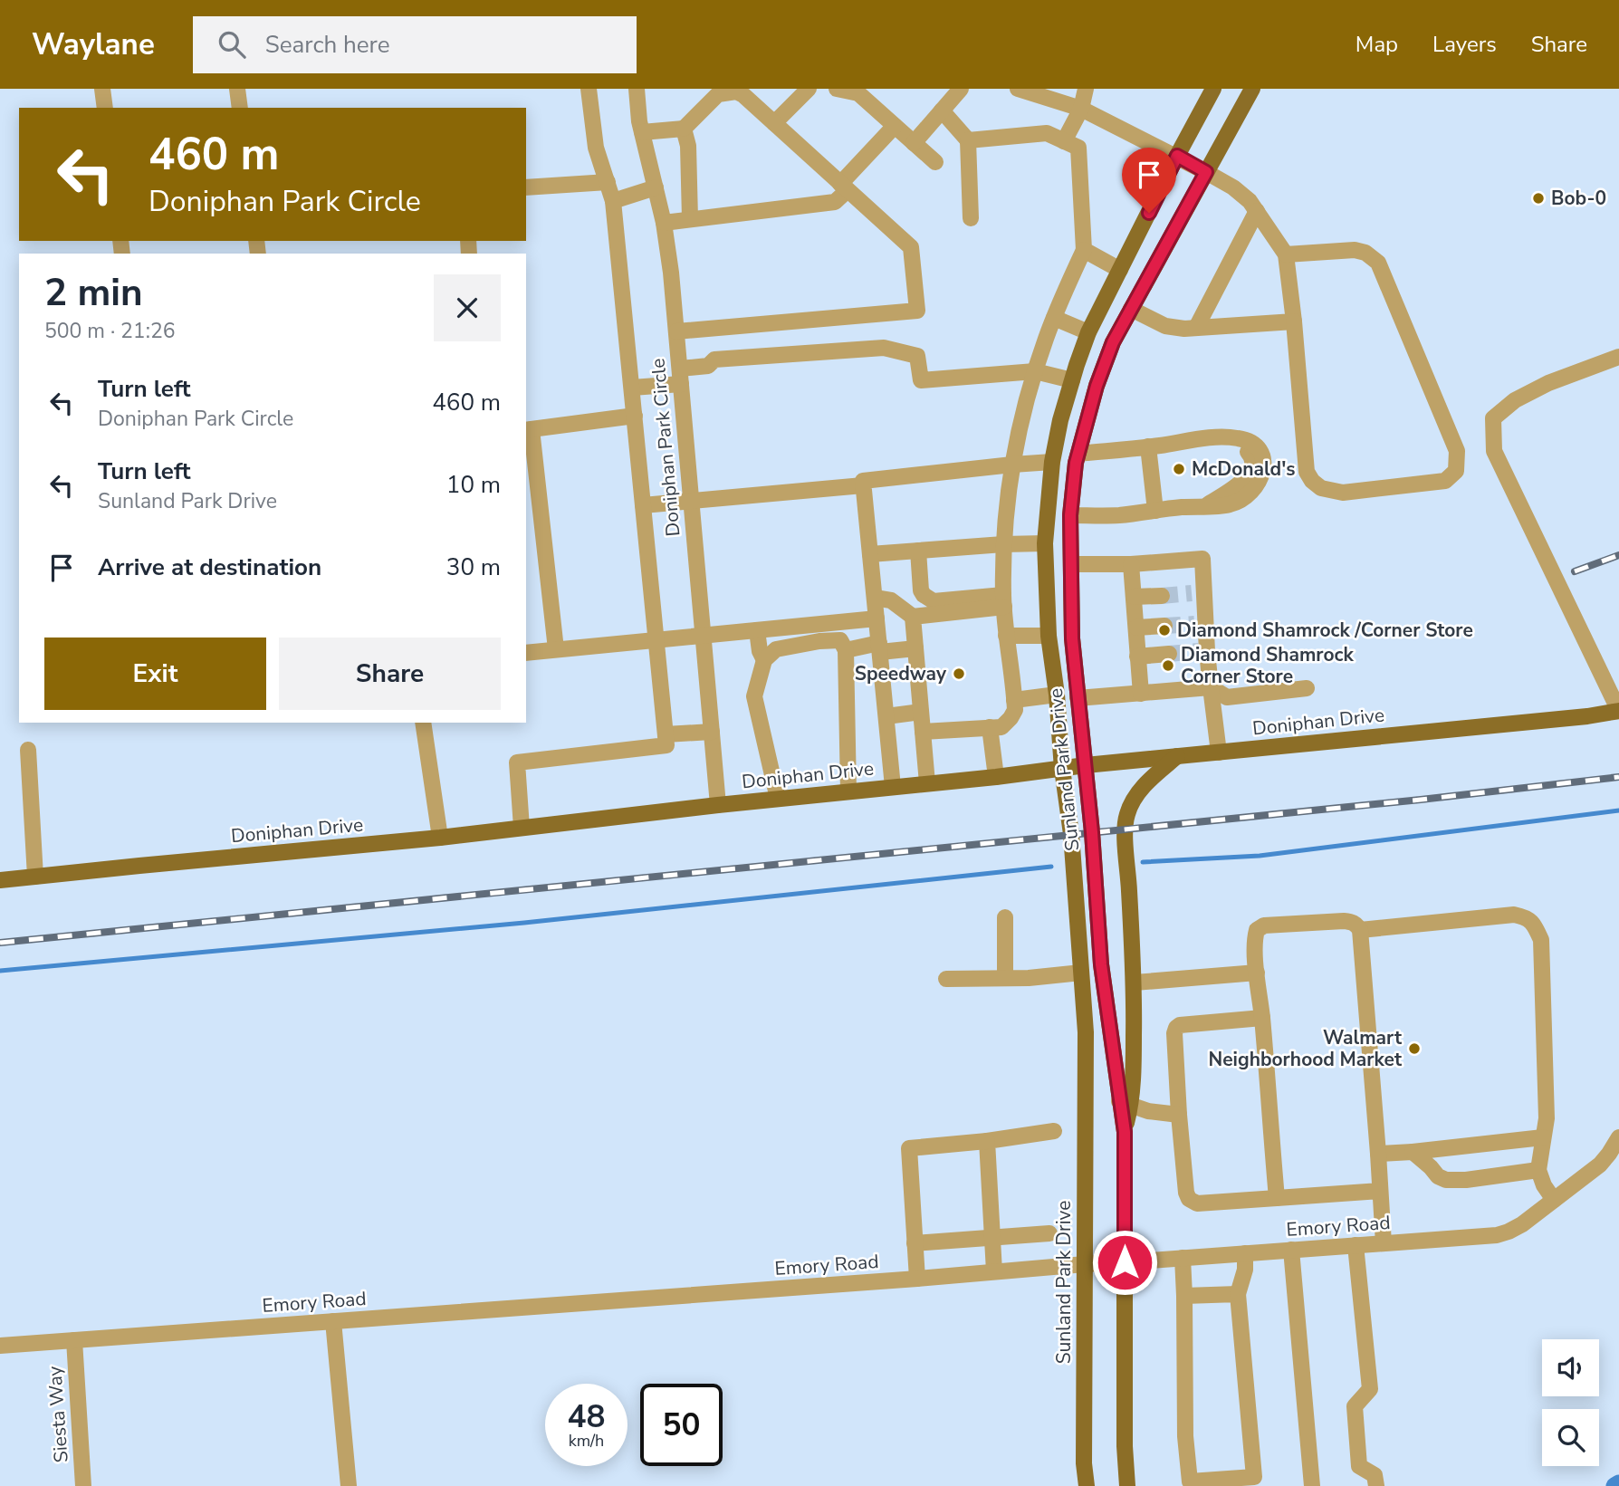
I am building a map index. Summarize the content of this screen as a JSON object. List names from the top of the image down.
{
  "streets": {
    "main road": ["Doniphan Drive", "Sunland Park Drive"],
    "street": ["Doniphan Park Circle", "Emory Road", "Siesta Way"]
  },
  "crossings": [
    ["Doniphan Park Circle", "Doniphan Drive"],
    ["Doniphan Drive", "Sunland Park Drive"],
    ["Sunland Park Drive", "Emory Road"],
    ["Emory Road", "Siesta Way"]
  ],
  "places": [
    "Bob-0",
    "McDonald's",
    "Diamond Shamrock /Corner Store",
    "Diamond Shamrock Corner Store",
    "Speedway",
    "Walmart Neighborhood Market"
  ],
  "page": {
    "header": "Waylane",
    "search": "Search here",
    "nav": ["Map", "Layers", "Share"],
    "turn": ["460 m", "Doniphan Park Circle"],
    "heading": ["2 min", "500 m · 21:26"],
    "list": [
      {
        "name": "Turn left",
        "note": "Doniphan Park Circle",
        "value": "460 m"
      },
      {
        "name": "Turn left",
        "note": "Sunland Park Drive",
        "value": "10 m"
      },
      {
        "name": "Arrive at destination",
        "value": "30 m"
      }
    ],
    "buttons": ["Exit", "Share"],
    "speed": "48 km/h",
    "limit": "50"
  }
}
